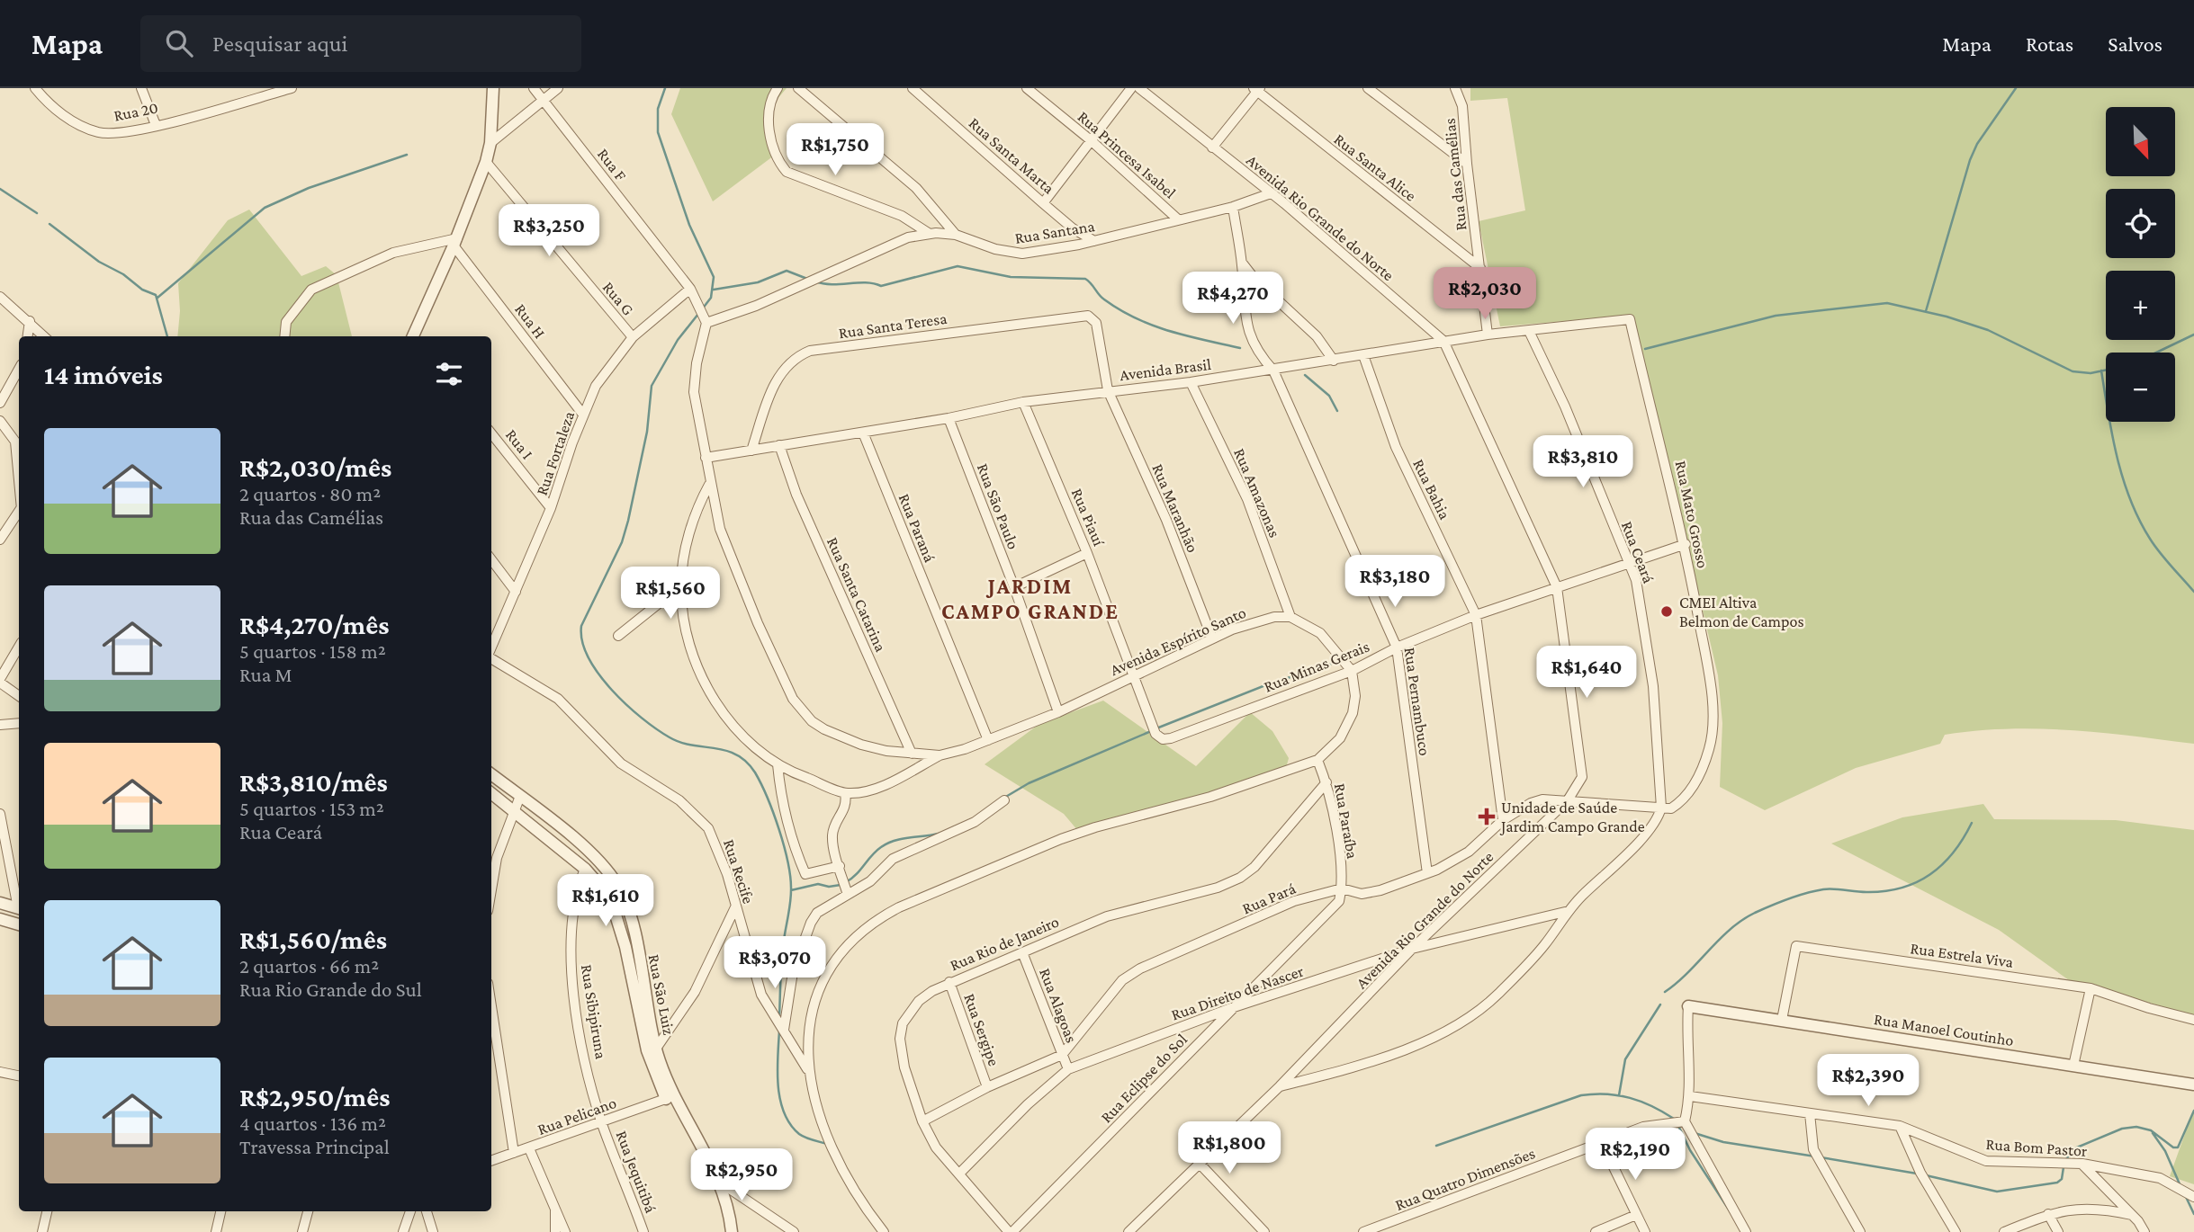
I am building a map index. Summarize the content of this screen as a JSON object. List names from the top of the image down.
{
  "streets": {
    "street": [
      "Rua 20",
      "Rua Princesa Isabel",
      "Rua Santa Marta",
      "Rua F",
      "Rua Santa Alice",
      "Rua das Camélias",
      "Avenida Rio Grande do Norte",
      "Rua Santana",
      "Rua G",
      "Rua H",
      "Rua Santa Teresa",
      "Avenida Brasil",
      "Rua I",
      "Rua Fortaleza",
      "Rua Bahia",
      "Rua Amazonas",
      "Rua São Paulo",
      "Rua Maranhão",
      "Rua Mato Grosso",
      "Rua Piauí",
      "Rua Paraná",
      "Rua Ceará",
      "Rua Santa Catarina",
      "Avenida Espírito Santo",
      "Rua Minas Gerais",
      "Rua Pernambuco",
      "Rua Paraíba",
      "Rua Recife",
      "Rua Pará",
      "Rua Rio de Janeiro",
      "Rua Estrela Viva",
      "Rua Direito de Nascer",
      "Rua São Luiz",
      "Rua Alagoas",
      "Rua Sibipiruna",
      "Rua Sergipe",
      "Rua Manoel Coutinho",
      "Rua Eclipse do Sol",
      "Rua Pelicano",
      "Rua Bom Pastor",
      "Rua Jequitibá",
      "Rua Quatro Dimensões"
    ]
  },
  "crossings": [
    ["Rua Princesa Isabel", "Rua Santana"],
    ["Rua Santa Marta", "Rua Santana"],
    ["Rua F", "Rua Santana"],
    ["Rua F", "Rua Fortaleza"],
    ["Rua F", "Avenida Espírito Santo"],
    ["Rua Santa Alice", "Rua das Camélias"],
    ["Rua das Camélias", "Avenida Brasil"],
    ["Avenida Rio Grande do Norte", "Rua Santana"],
    ["Avenida Rio Grande do Norte", "Avenida Brasil"],
    ["Avenida Rio Grande do Norte", "Rua Minas Gerais"],
    ["Avenida Rio Grande do Norte", "Rua Pará"],
    ["Avenida Rio Grande do Norte", "Rua Direito de Nascer"],
    ["Rua Santana", "Avenida Espírito Santo"],
    ["Rua Santana", "Rua Pernambuco"],
    ["Rua G", "Rua Fortaleza"],
    ["Rua H", "Rua Fortaleza"],
    ["Rua Santa Teresa", "Avenida Brasil"],
    ["Rua Santa Teresa", "Rua Maranhão"],
    ["Avenida Brasil", "Rua Bahia"],
    ["Avenida Brasil", "Rua Amazonas"],
    ["Avenida Brasil", "Rua São Paulo"],
    ["Avenida Brasil", "Rua Maranhão"],
    ["Avenida Brasil", "Rua Mato Grosso"],
    ["Avenida Brasil", "Rua Piauí"],
    ["Avenida Brasil", "Rua Paraná"],
    ["Avenida Brasil", "Rua Ceará"],
    ["Avenida Brasil", "Rua Santa Catarina"],
    ["Avenida Brasil", "Avenida Espírito Santo"],
    ["Avenida Brasil", "Rua Pernambuco"],
    ["Rua I", "Rua Fortaleza"],
    ["Rua Bahia", "Rua Minas Gerais"],
    ["Rua Bahia", "Rua Pará"],
    ["Rua Amazonas", "Avenida Espírito Santo"],
    ["Rua São Paulo", "Avenida Espírito Santo"],
    ["Rua Maranhão", "Avenida Espírito Santo"],
    ["Rua Mato Grosso", "Rua Ceará"],
    ["Rua Mato Grosso", "Rua Minas Gerais"],
    ["Rua Mato Grosso", "Rua Pará"],
    ["Rua Piauí", "Avenida Espírito Santo"],
    ["Rua Piauí", "Rua Minas Gerais"],
    ["Rua Paraná", "Avenida Espírito Santo"],
    ["Rua Ceará", "Rua Minas Gerais"],
    ["Rua Ceará", "Rua Pará"],
    ["Rua Santa Catarina", "Avenida Espírito Santo"],
    ["Rua Minas Gerais", "Rua Pernambuco"],
    ["Rua Pernambuco", "Rua Pará"],
    ["Rua Paraíba", "Rua Pará"],
    ["Rua Paraíba", "Rua Rio de Janeiro"],
    ["Rua Paraíba", "Rua Eclipse do Sol"],
    ["Rua Pará", "Rua Rio de Janeiro"],
    ["Rua Pará", "Rua Alagoas"],
    ["Rua Pará", "Rua Sergipe"],
    ["Rua Pará", "Rua Eclipse do Sol"],
    ["Rua Rio de Janeiro", "Rua Direito de Nascer"],
    ["Rua Rio de Janeiro", "Rua Alagoas"],
    ["Rua Rio de Janeiro", "Rua Sergipe"],
    ["Rua Rio de Janeiro", "Rua Eclipse do Sol"],
    ["Rua Estrela Viva", "Rua Manoel Coutinho"],
    ["Rua Direito de Nascer", "Rua Alagoas"],
    ["Rua Direito de Nascer", "Rua Eclipse do Sol"],
    ["Rua São Luiz", "Rua Sibipiruna"],
    ["Rua São Luiz", "Rua Pelicano"],
    ["Rua Sibipiruna", "Rua Pelicano"],
    ["Rua Sibipiruna", "Rua Jequitibá"],
    ["Rua Pelicano", "Rua Jequitibá"]
  ],
  "districts": ["JARDIM CAMPO GRANDE"],
  "places": {
    "other": ["CMEI Altiva Belmon de Campos"],
    "health": ["Unidade de Saúde Jardim Campo Grande"]
  },
  "north": "bottom right",
  "page": {
    "header": "Mapa",
    "search": "Pesquisar aqui",
    "nav": ["Mapa", "Rotas", "Salvos"],
    "map_buttons": ["+", "−"],
    "price": [
      "R$1,750",
      "R$3,250",
      "R$2,030",
      "R$4,270",
      "R$3,810",
      "R$3,180",
      "R$1,560",
      "R$1,640",
      "R$1,610",
      "R$3,070",
      "R$2,390",
      "R$1,800",
      "R$2,190",
      "R$2,950"
    ],
    "heading": "14 imóveis",
    "list": [
      {
        "name": "R$2,030/mês",
        "note": "2 quartos · 80 m² · Rua das Camélias"
      },
      {
        "name": "R$4,270/mês",
        "note": "5 quartos · 158 m² · Rua M"
      },
      {
        "name": "R$3,810/mês",
        "note": "5 quartos · 153 m² · Rua Ceará"
      },
      {
        "name": "R$1,560/mês",
        "note": "2 quartos · 66 m² · Rua Rio Grande do Sul"
      },
      {
        "name": "R$2,950/mês",
        "note": "4 quartos · 136 m² · Travessa Principal"
      }
    ]
  }
}
